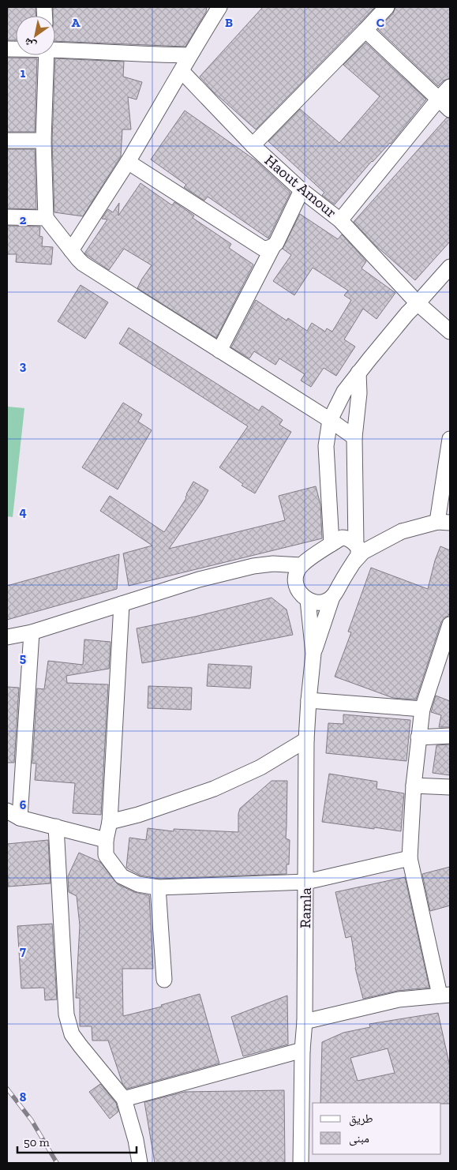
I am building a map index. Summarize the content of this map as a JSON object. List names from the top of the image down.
{
  "streets": {
    "street": ["Haout Amour", "Ramla"]
  },
  "legend": ["طريق", "مبنى"],
  "scale_bar": "50 m",
  "north": "bottom left",
  "grid": {
    "columns": ["A", "B", "C"],
    "rows": [
      "1",
      "2",
      "3",
      "4",
      "5",
      "6",
      "7",
      "8"
    ]
  }
}
